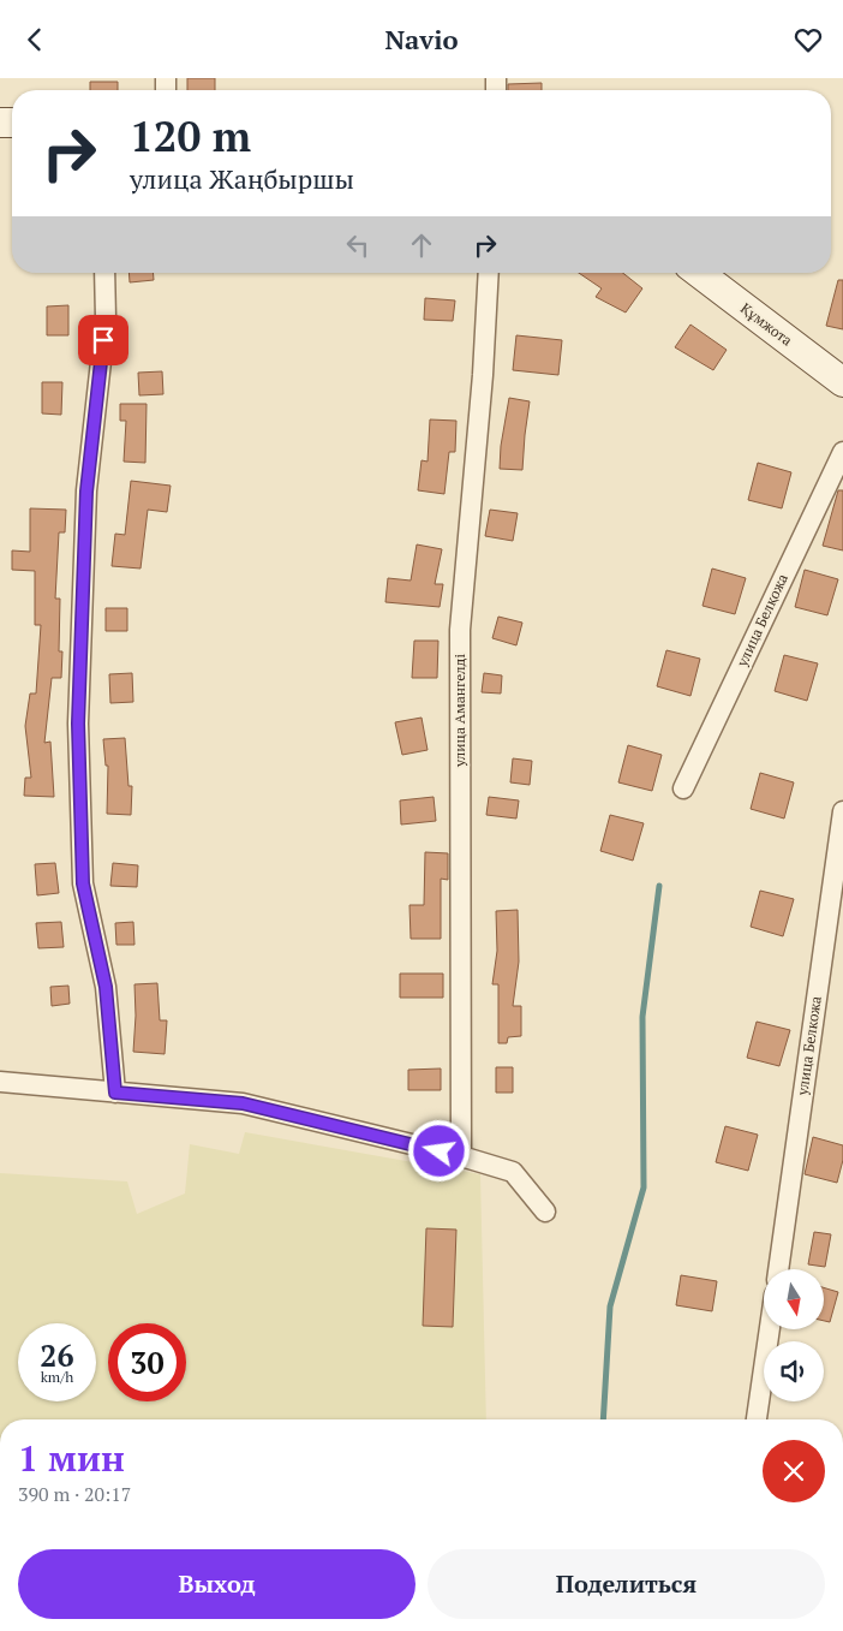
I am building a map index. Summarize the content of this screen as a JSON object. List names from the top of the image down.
{
  "streets": {
    "street": [
      "Құмжота",
      "улица Белқожа",
      "улица Амангелді",
      "улица Белкожа"
    ]
  },
  "north": "bottom",
  "page": {
    "header": "Navio",
    "turn": ["120 m", "улица Жаңбыршы"],
    "speed": "26 km/h",
    "limit": "30",
    "heading": ["1 мин", "390 m · 20:17"],
    "buttons": ["Выход", "Поделиться"]
  }
}
